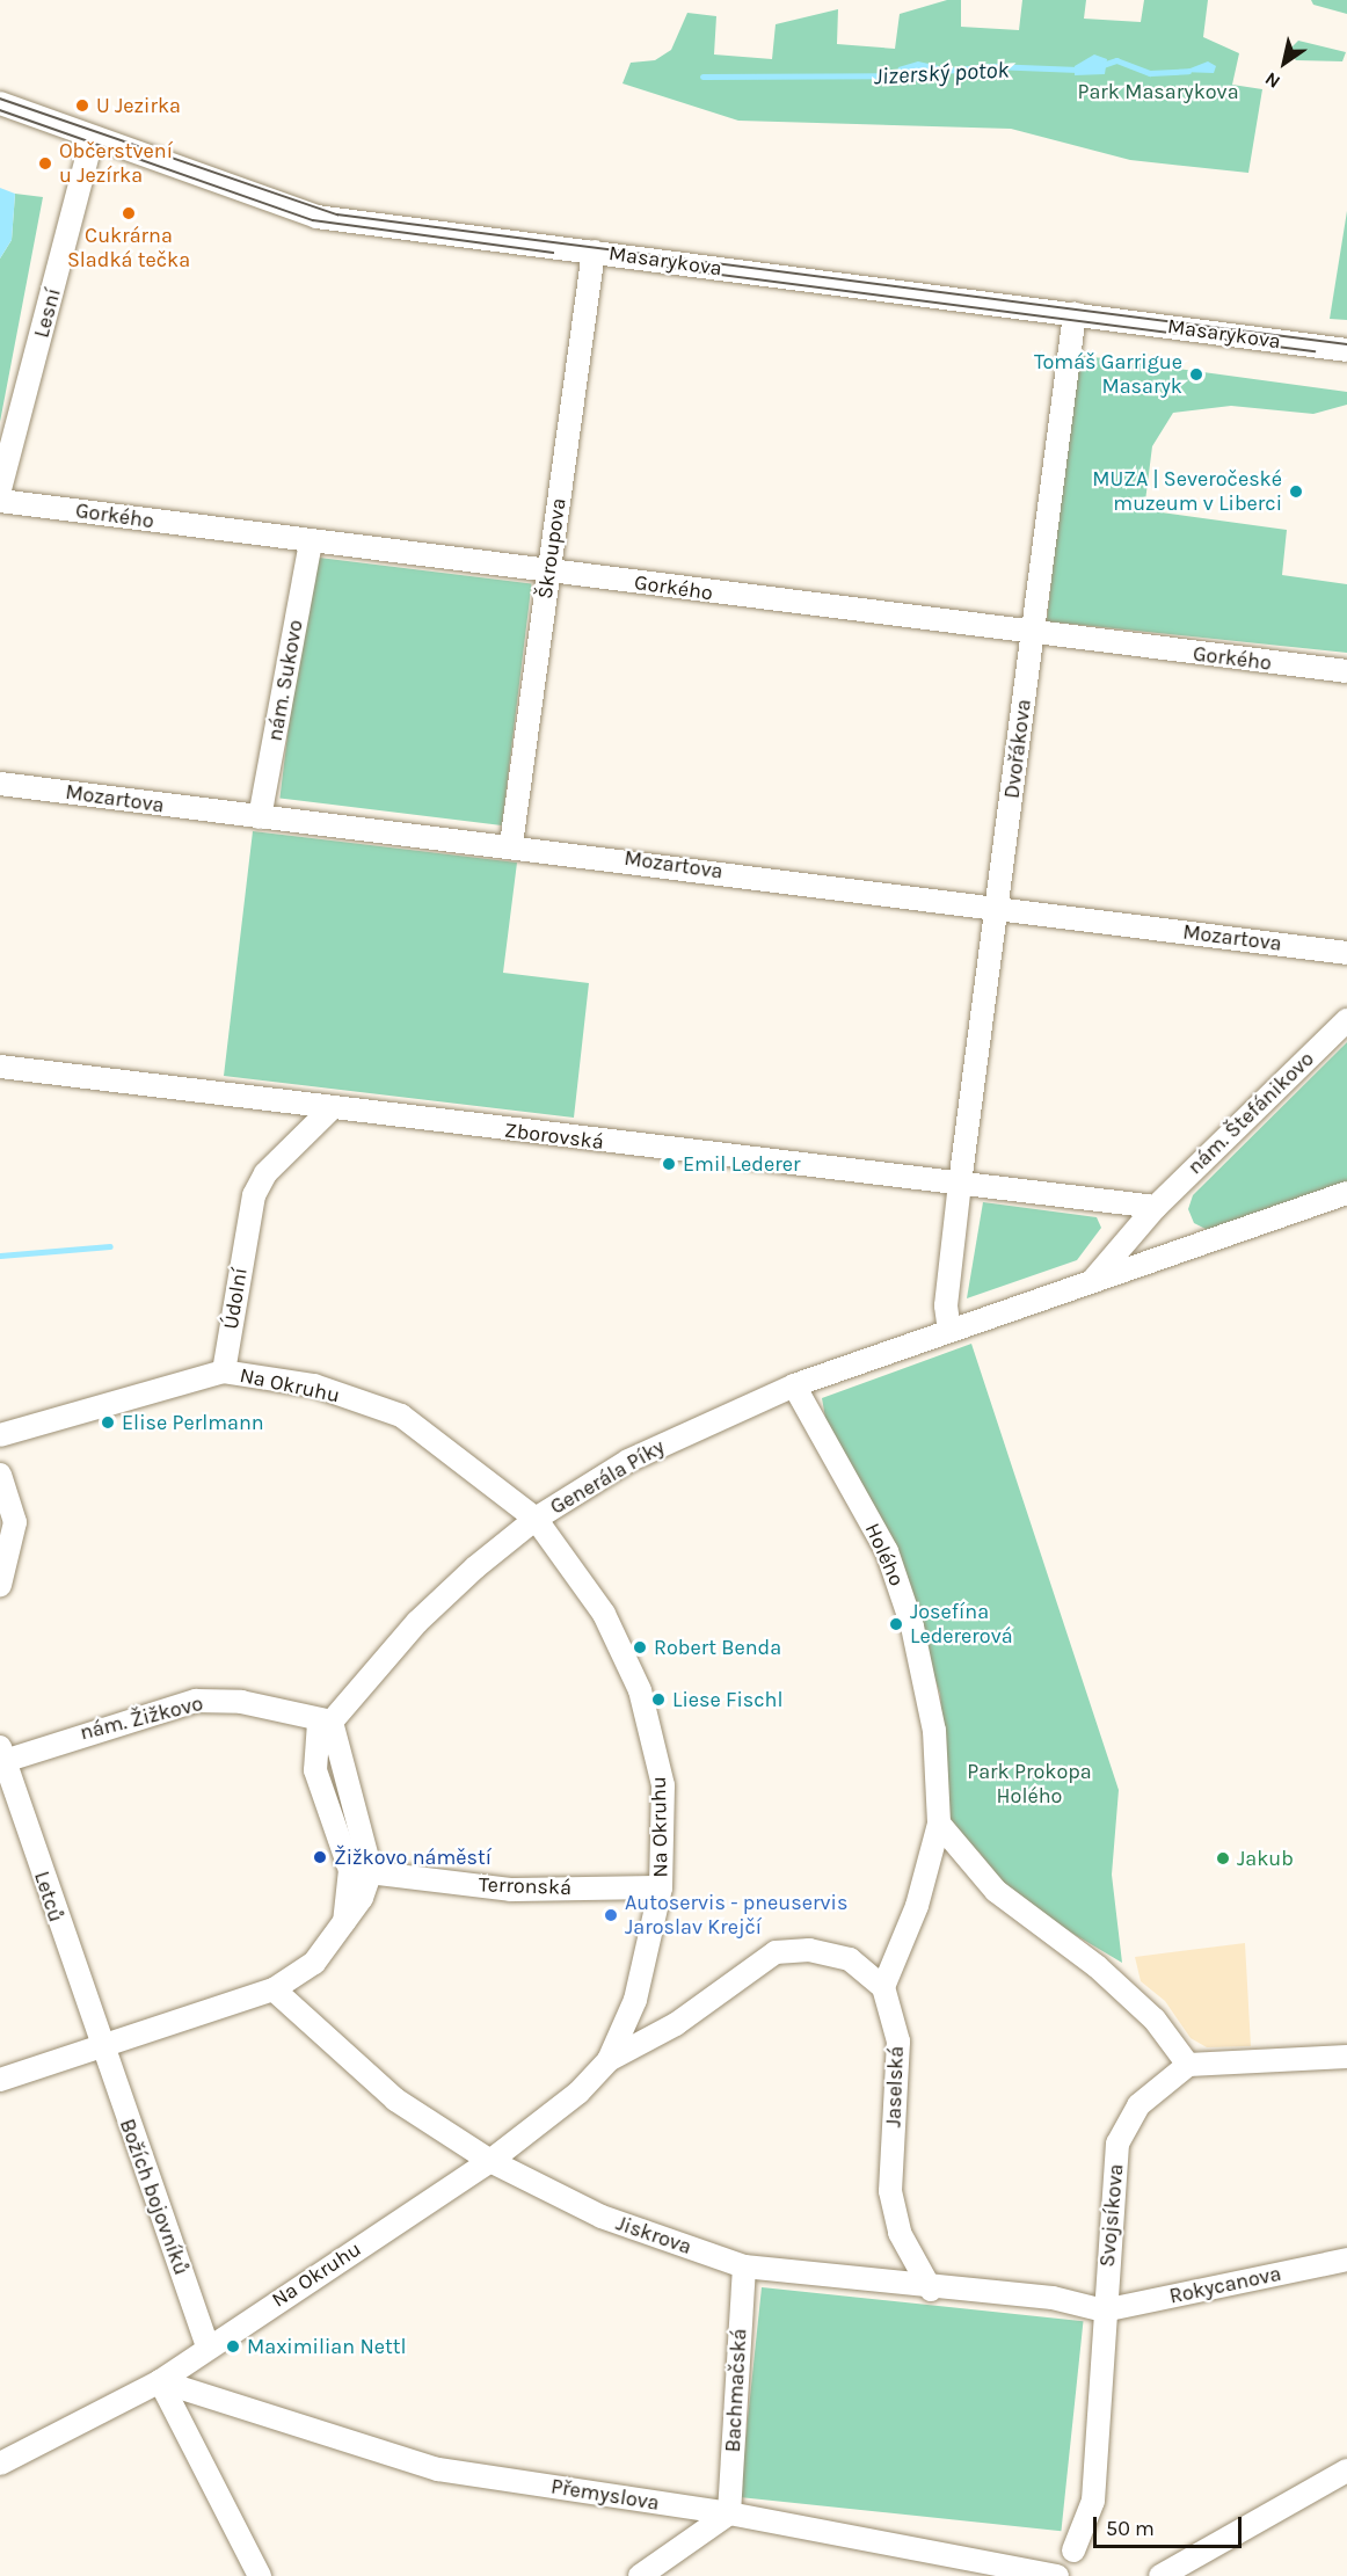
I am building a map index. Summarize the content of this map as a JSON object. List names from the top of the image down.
{
  "streets": {
    "street": [
      "Masarykova",
      "Lesní",
      "Gorkého",
      "Škroupova",
      "nám. Sukovo",
      "Dvořákova",
      "Mozartova",
      "nám. Štefánikovo",
      "Zborovská",
      "Údolní",
      "Na Okruhu",
      "Generála Píky",
      "Holého",
      "nám. Žižkovo",
      "Terronská",
      "Letců",
      "Jaselská",
      "Božích bojovníků",
      "Svojsíkova",
      "Jiskrova",
      "Rokycanova",
      "Bachmačská",
      "Přemyslova"
    ]
  },
  "crossings": [
    ["Masarykova", "Lesní"],
    ["Masarykova", "Škroupova"],
    ["Masarykova", "Dvořákova"],
    ["Gorkého", "Škroupova"],
    ["Gorkého", "nám. Sukovo"],
    ["Gorkého", "Dvořákova"],
    ["Škroupova", "Mozartova"],
    ["nám. Sukovo", "Mozartova"],
    ["Dvořákova", "Mozartova"],
    ["Dvořákova", "Zborovská"],
    ["nám. Štefánikovo", "Generála Píky"],
    ["Zborovská", "Údolní"],
    ["Údolní", "Na Okruhu"],
    ["Na Okruhu", "Generála Píky"],
    ["Na Okruhu", "Terronská"],
    ["Na Okruhu", "Božích bojovníků"],
    ["Na Okruhu", "Jiskrova"],
    ["Na Okruhu", "Přemyslova"],
    ["Generála Píky", "Holého"],
    ["Generála Píky", "nám. Žižkovo"],
    ["Holého", "Jaselská"],
    ["nám. Žižkovo", "Letců"],
    ["Letců", "Božích bojovníků"],
    ["Jaselská", "Jiskrova"],
    ["Svojsíkova", "Jiskrova"],
    ["Svojsíkova", "Rokycanova"],
    ["Jiskrova", "Rokycanova"],
    ["Jiskrova", "Bachmačská"],
    ["Bachmačská", "Přemyslova"]
  ],
  "water": ["Jizerský potok"],
  "parks": ["Park Masarykova", "Park Prokopa Holého"],
  "places": [
    "U Jezirka",
    "Občerstvení u Jezírka",
    "Cukrárna Sladká tečka",
    "Tomáš Garrigue Masaryk",
    "MUZA | Severočeské muzeum v Liberci",
    "Emil Lederer",
    "Elise Perlmann",
    "Josefína Ledererová",
    "Robert Benda",
    "Liese Fischl",
    "Žižkovo náměstí",
    "Jakub",
    "Autoservis - pneuservis Jaroslav Krejčí",
    "Maximilian Nettl"
  ],
  "scale_bar": "50 m",
  "north": "bottom left"
}
